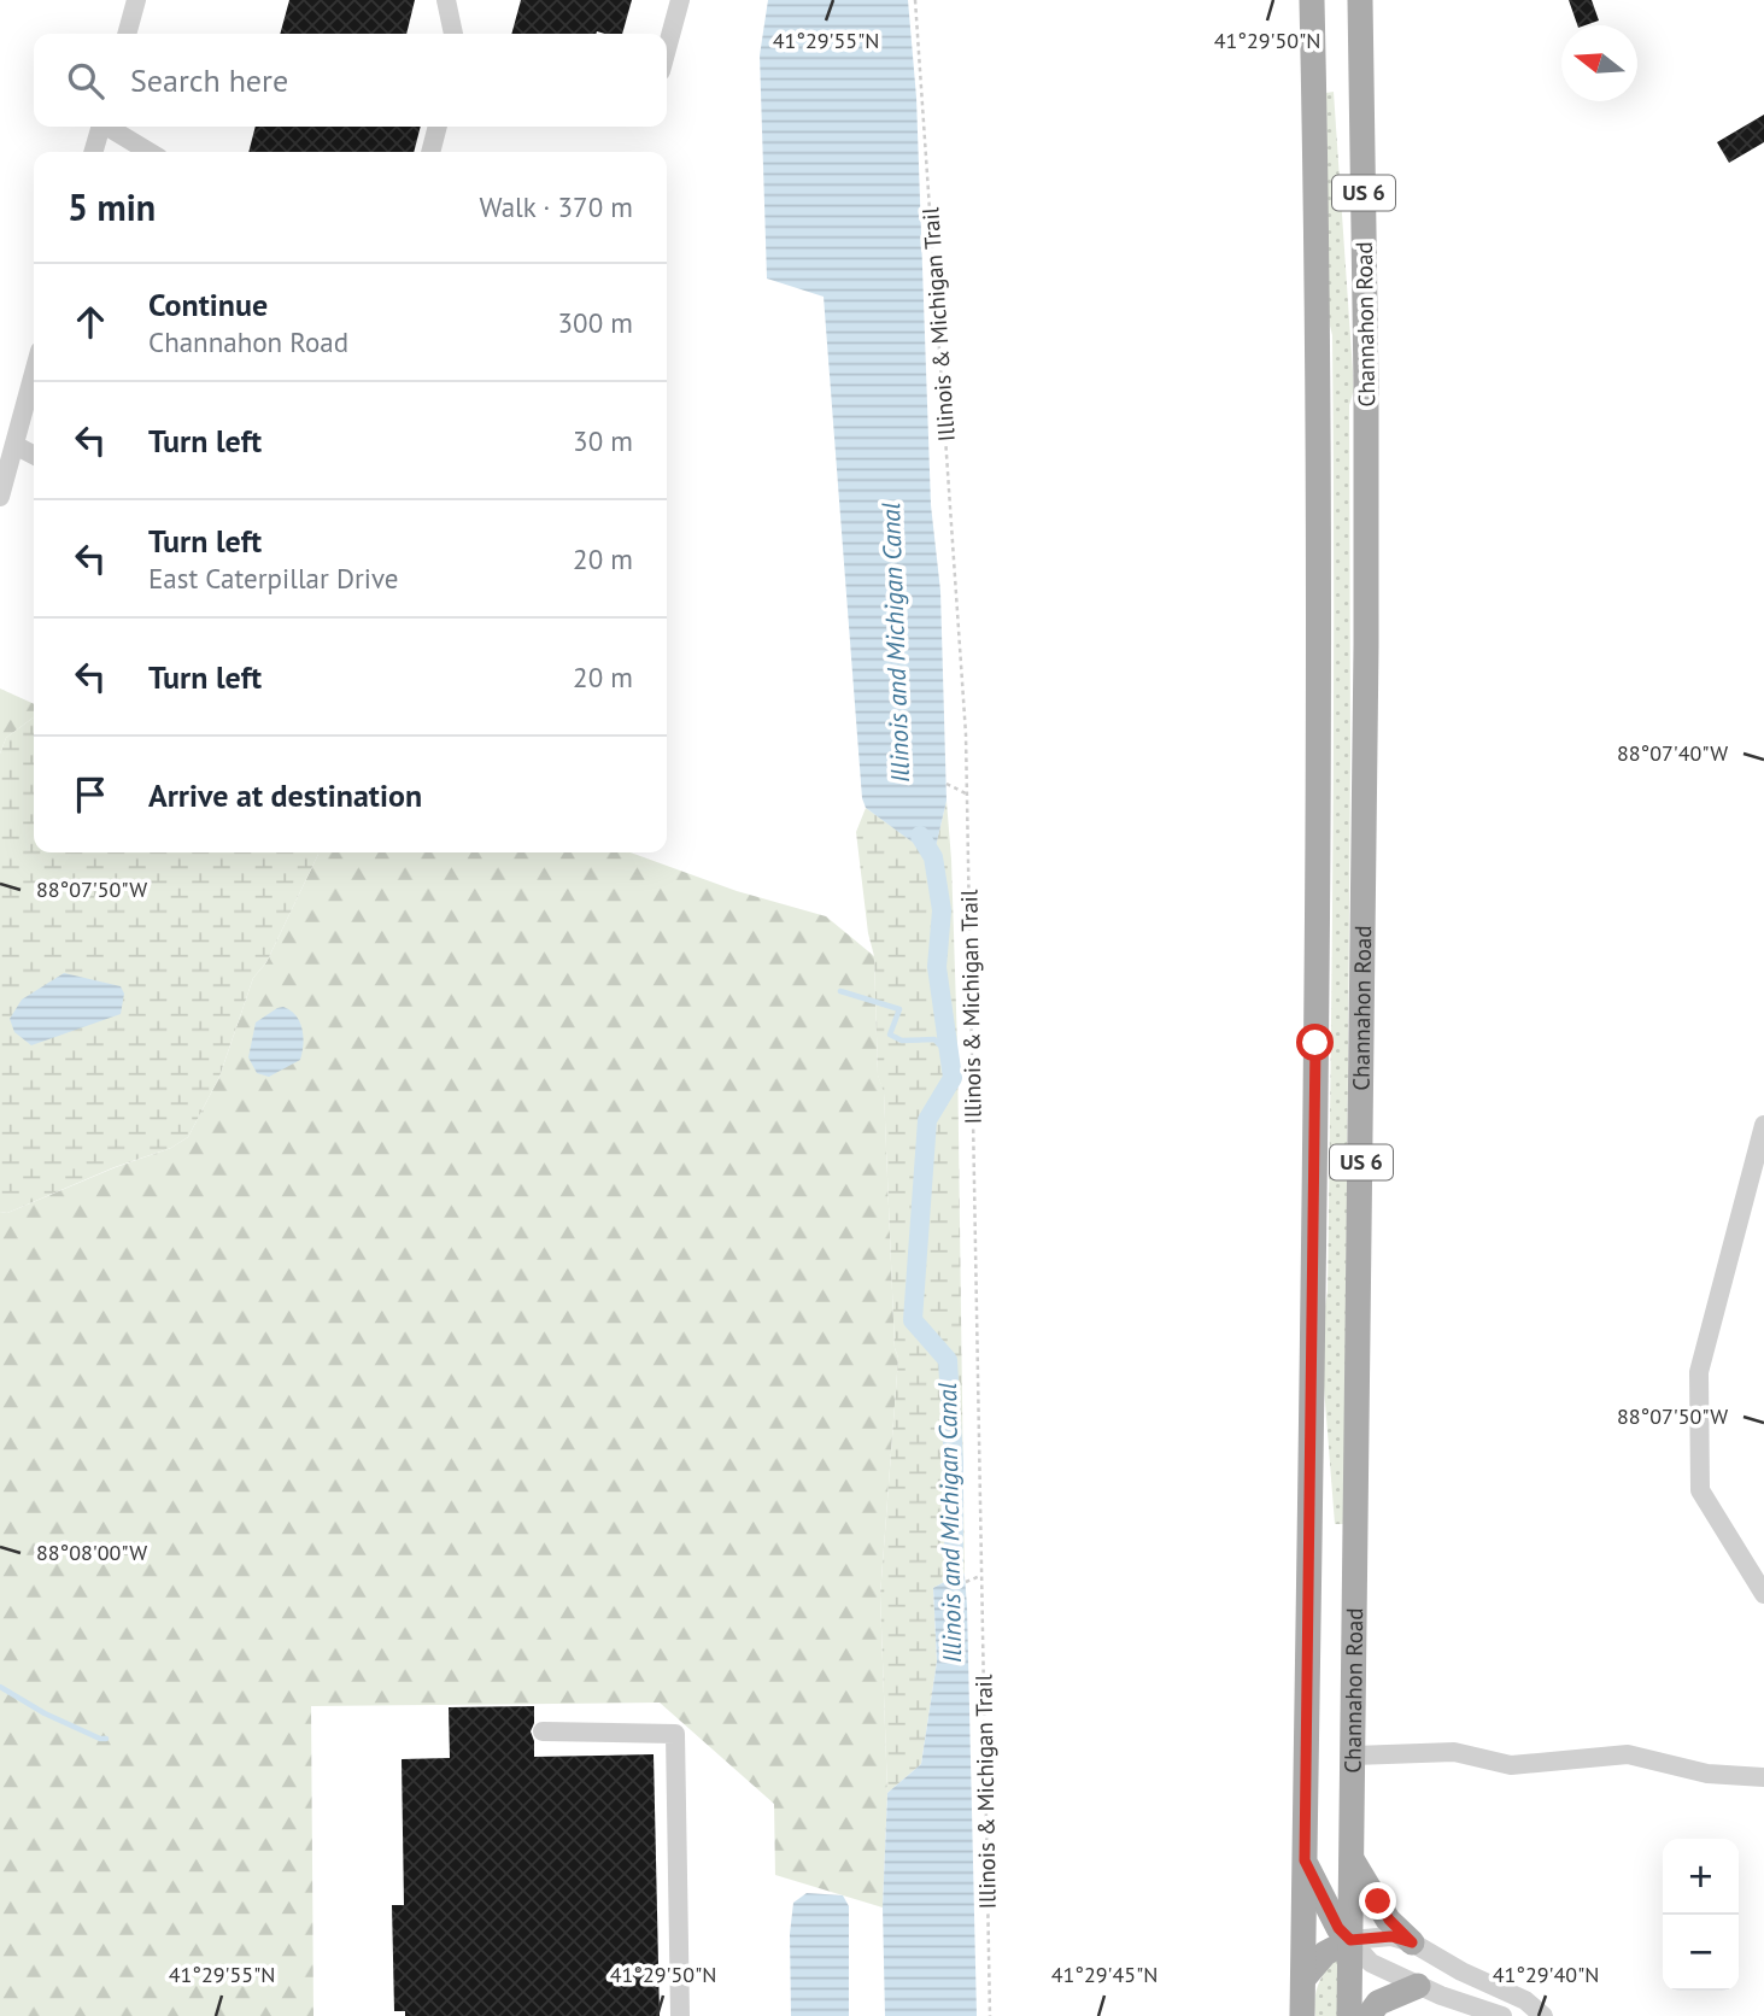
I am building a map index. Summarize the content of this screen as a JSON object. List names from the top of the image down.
{
  "streets": {
    "main road": ["US 6", "Channahon Road"],
    "path": ["Illinois & Michigan Trail"]
  },
  "water": ["Illinois and Michigan Canal"],
  "north": "left",
  "page": {
    "search": "Search here",
    "heading": ["5 min", "Walk · 370 m"],
    "list": [
      ["Continue", "Channahon Road", "300 m"],
      ["Turn left", "30 m"],
      ["Turn left", "East Caterpillar Drive", "20 m"],
      ["Turn left", "20 m"],
      "Arrive at destination"
    ],
    "map_buttons": ["+", "−"]
  },
  "coordinates": [
    "41°29'55\"N",
    "41°29'50\"N",
    "88°07'40\"W",
    "88°07'50\"W",
    "88°08'00\"W",
    "41°29'45\"N",
    "41°29'40\"N"
  ]
}
